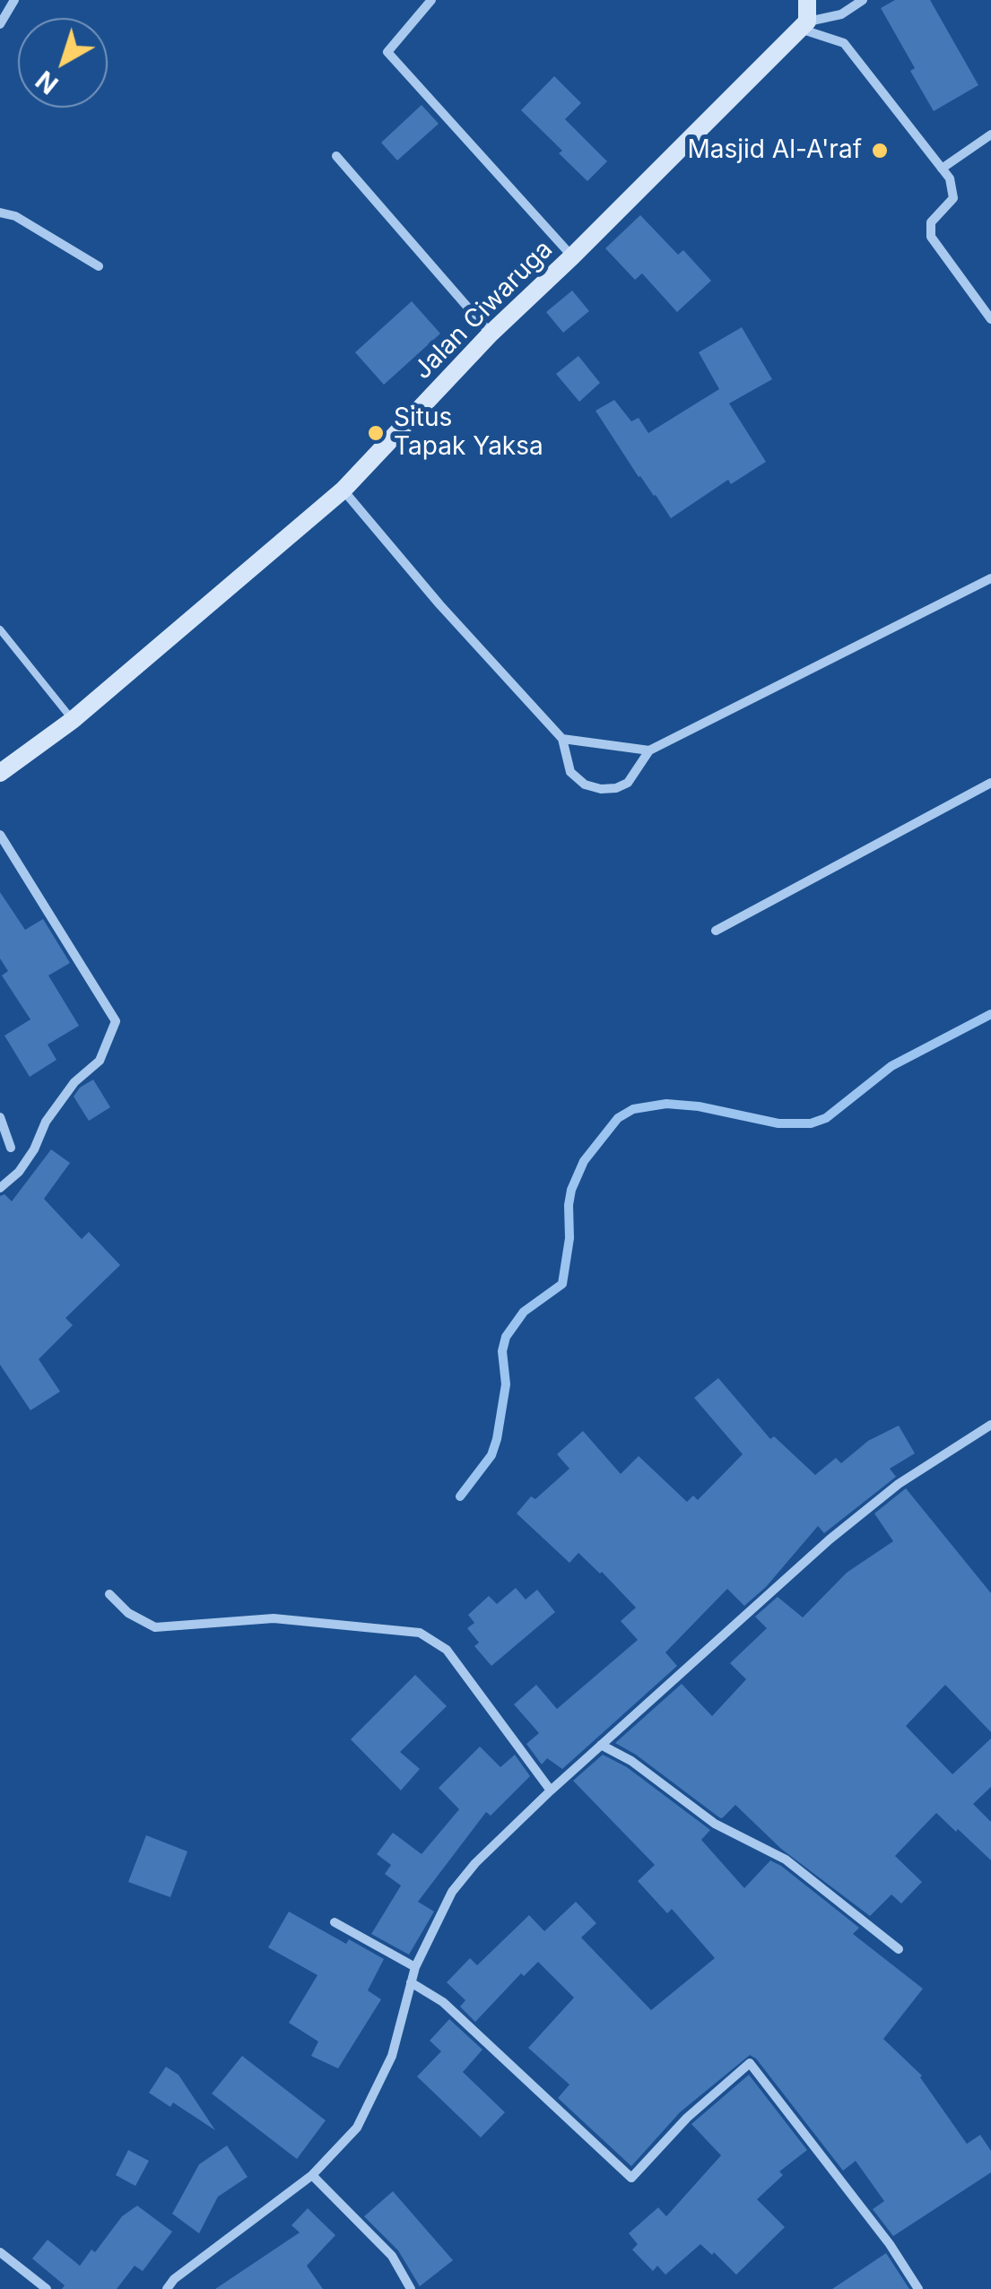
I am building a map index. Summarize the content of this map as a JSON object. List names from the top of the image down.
{
  "streets": {
    "street": ["Jalan Ciwaruga"]
  },
  "places": ["Masjid Al-A'raf", "Situs Tapak Yaksa"],
  "north": "bottom left"
}
